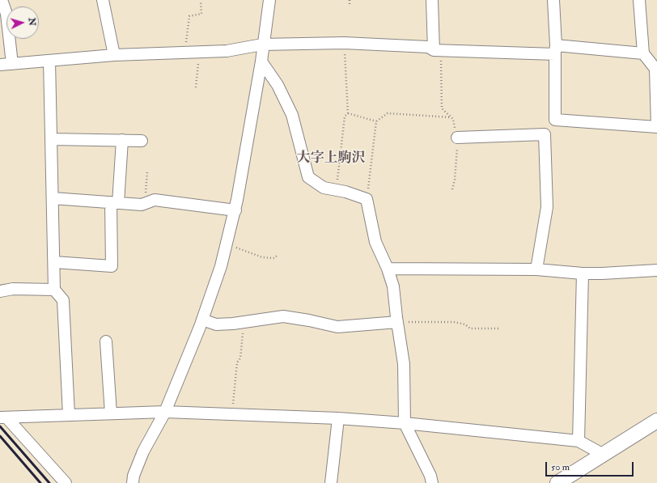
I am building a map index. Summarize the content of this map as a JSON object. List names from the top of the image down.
{
  "districts": ["大字上駒沢"],
  "scale_bar": "50 m",
  "north": "right"
}
